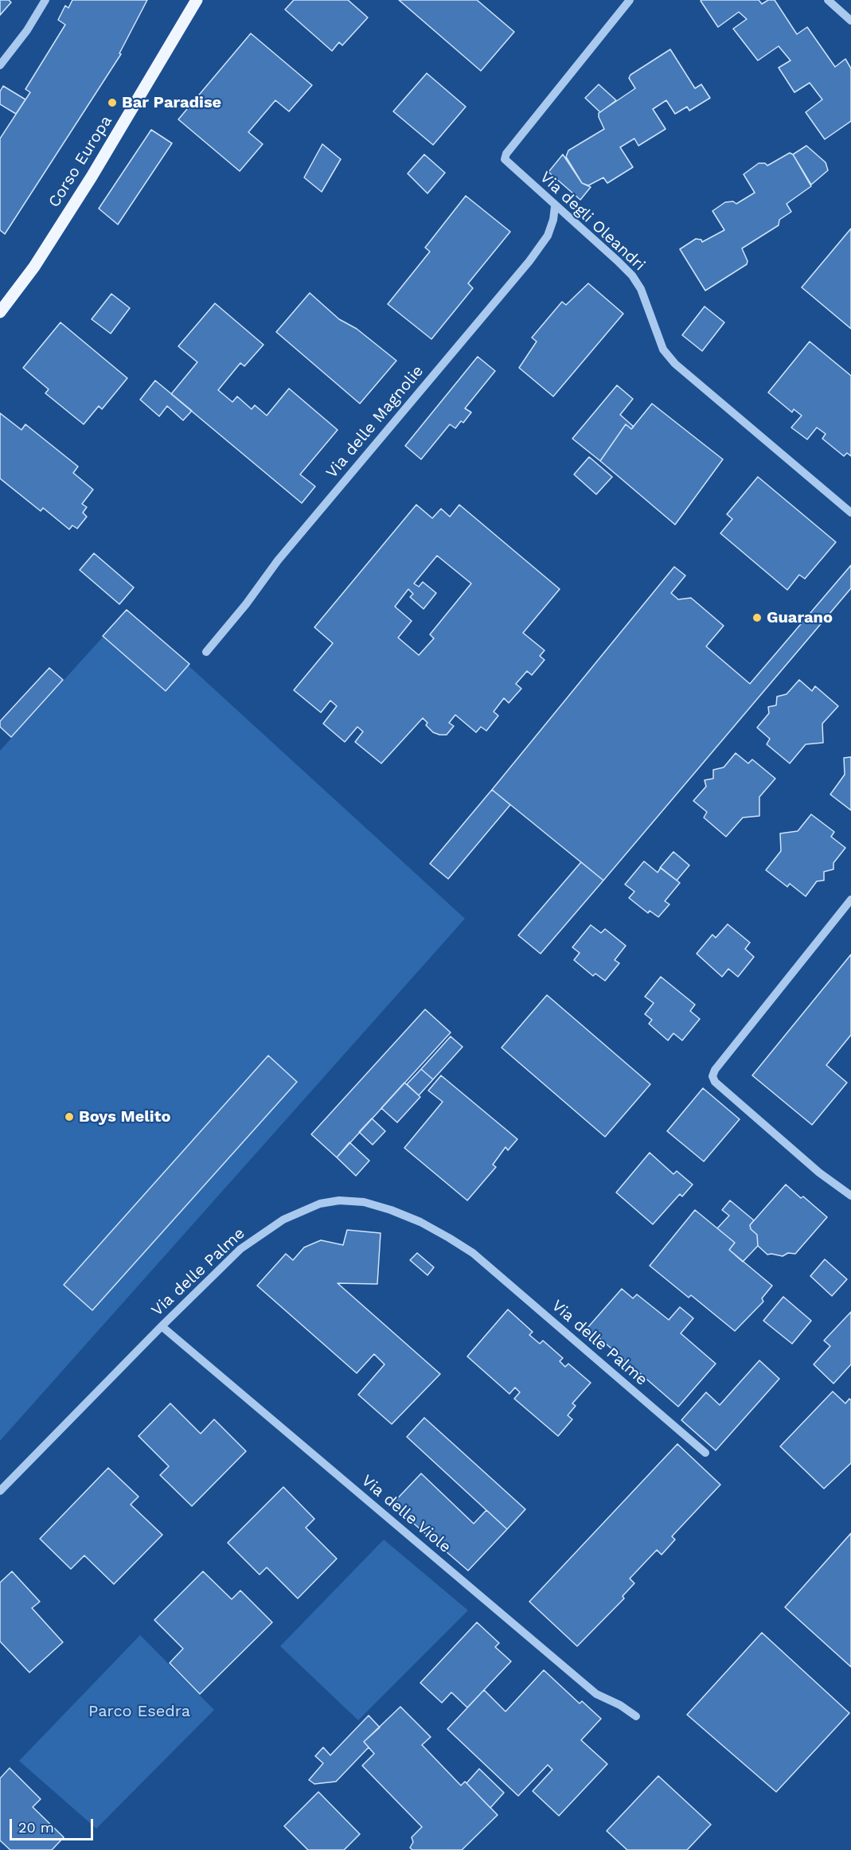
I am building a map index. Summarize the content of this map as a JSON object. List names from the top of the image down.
{
  "streets": {
    "main road": ["Corso Europa"],
    "street": [
      "Via degli Oleandri",
      "Via delle Magnolie",
      "Via delle Palme",
      "Via delle Viole"
    ]
  },
  "crossings": [
    ["Via degli Oleandri", "Via delle Magnolie"],
    ["Via delle Palme", "Via delle Viole"]
  ],
  "parks": ["Parco Esedra"],
  "places": ["Bar Paradise", "Guarano", "Boys Melito"],
  "scale_bar": "20 m"
}
